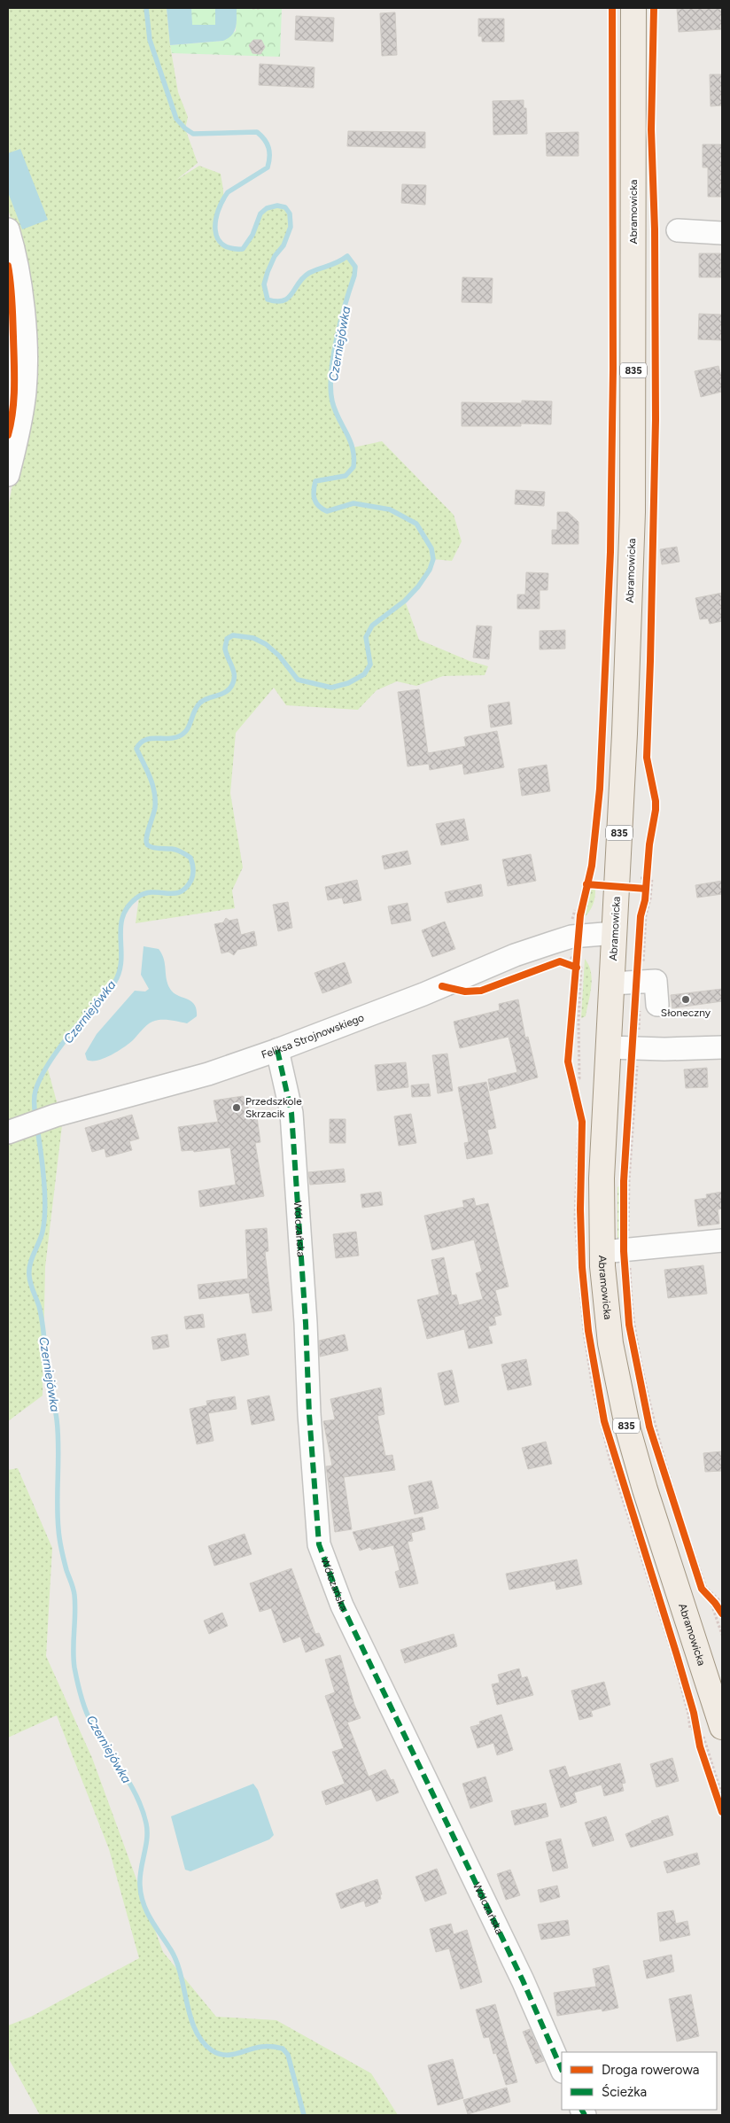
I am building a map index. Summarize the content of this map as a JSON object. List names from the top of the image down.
{
  "streets": {
    "main road": ["Abramowicka", "835"],
    "street": ["Feliksa Strojnowskiego", "Wólczańska"]
  },
  "crossings": [
    ["Abramowicka", "Feliksa Strojnowskiego"],
    ["Feliksa Strojnowskiego", "Wólczańska"]
  ],
  "water": ["Czerniejówka"],
  "places": ["Słoneczny", "Przedszkole Skrzacik"],
  "legend": ["Droga rowerowa", "Ścieżka"]
}
